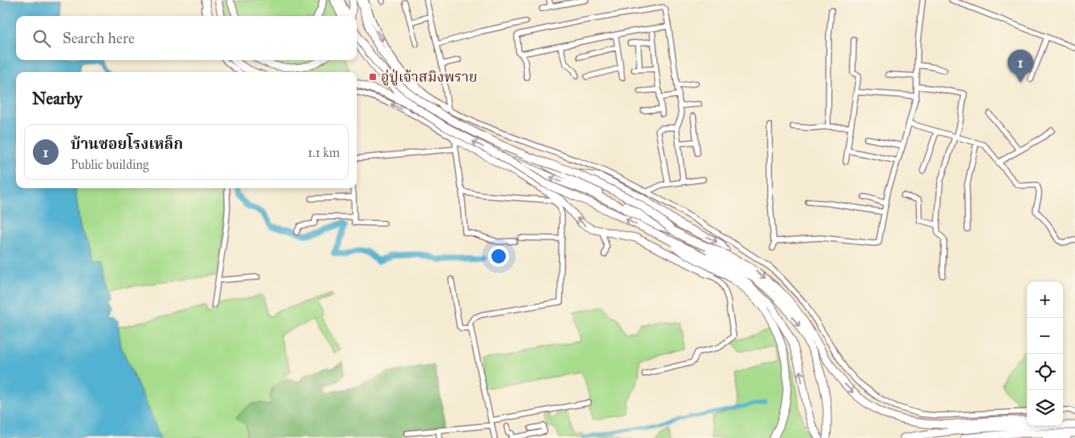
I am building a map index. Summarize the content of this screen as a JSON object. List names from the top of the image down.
{
  "places": {
    "transit": ["อู่ปู่เจ้าสมิงพราย"]
  },
  "page": {
    "search": "Search here",
    "pins": "1",
    "heading": "Nearby",
    "list": [
      {
        "mark": "1",
        "name": "บ้านซอยโรงเหล็ก",
        "note": "Public building",
        "value": "1.1 km"
      }
    ],
    "map_buttons": ["+", "−"]
  }
}
